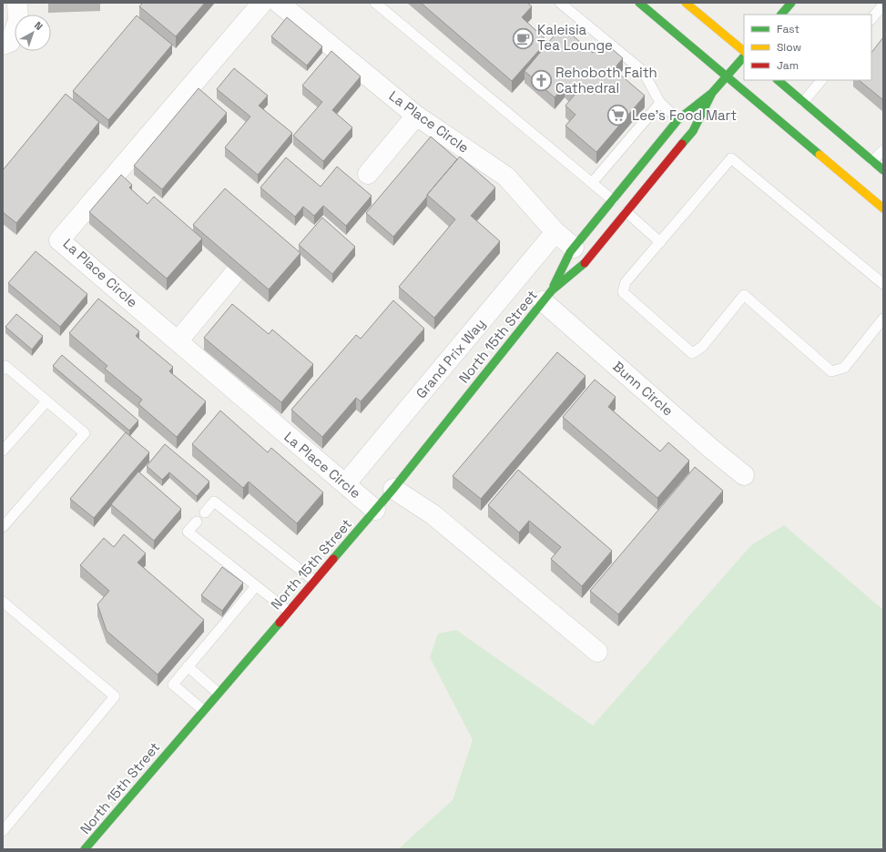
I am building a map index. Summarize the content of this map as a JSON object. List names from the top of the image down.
{
  "streets": {
    "street": [
      "La Place Circle",
      "North 15th Street",
      "Grand Prix Way",
      "Bunn Circle"
    ]
  },
  "crossings": [
    ["La Place Circle", "North 15th Street"],
    ["La Place Circle", "Grand Prix Way"],
    ["North 15th Street", "Bunn Circle"]
  ],
  "places": {
    "cafe": ["Kaleisia Tea Lounge"],
    "church": ["Rehoboth Faith Cathedral"],
    "supermarket": ["Lee's Food Mart"]
  },
  "legend": ["Fast", "Slow", "Jam"],
  "north": "top right"
}
